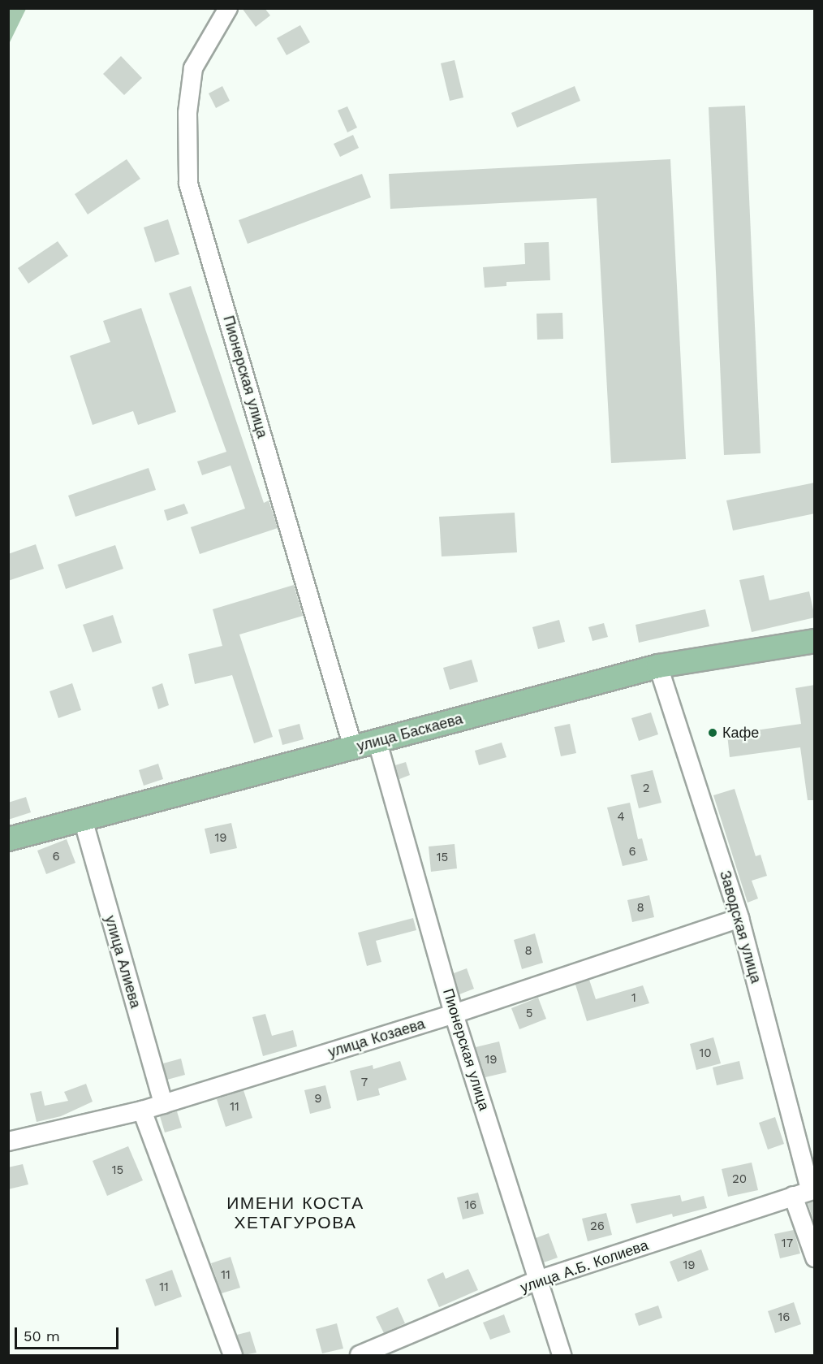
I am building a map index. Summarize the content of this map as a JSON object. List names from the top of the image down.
{
  "streets": {
    "main road": ["улица Баскаева"],
    "street": [
      "Пионерская улица",
      "Заводская улица",
      "улица Алиева",
      "улица Козаева",
      "улица А.Б. Колиева"
    ]
  },
  "crossings": [
    ["Пионерская улица", "улица Баскаева"],
    ["Пионерская улица", "улица Козаева"],
    ["Пионерская улица", "улица А.Б. Колиева"],
    ["улица Баскаева", "Заводская улица"],
    ["улица Баскаева", "улица Алиева"],
    ["Заводская улица", "улица Козаева"],
    ["Заводская улица", "улица А.Б. Колиева"],
    ["улица Алиева", "улица Козаева"]
  ],
  "districts": ["ИМЕНИ КОСТА ХЕТАГУРОВА"],
  "places": ["Кафе"],
  "house_numbers": [
    "2",
    "4",
    "19",
    "6",
    "6",
    "15",
    "8",
    "8",
    "1",
    "5",
    "10",
    "19",
    "7",
    "9",
    "11",
    "15",
    "20",
    "16",
    "26",
    "17",
    "19",
    "11",
    "11",
    "16"
  ],
  "scale_bar": "50 m"
}
